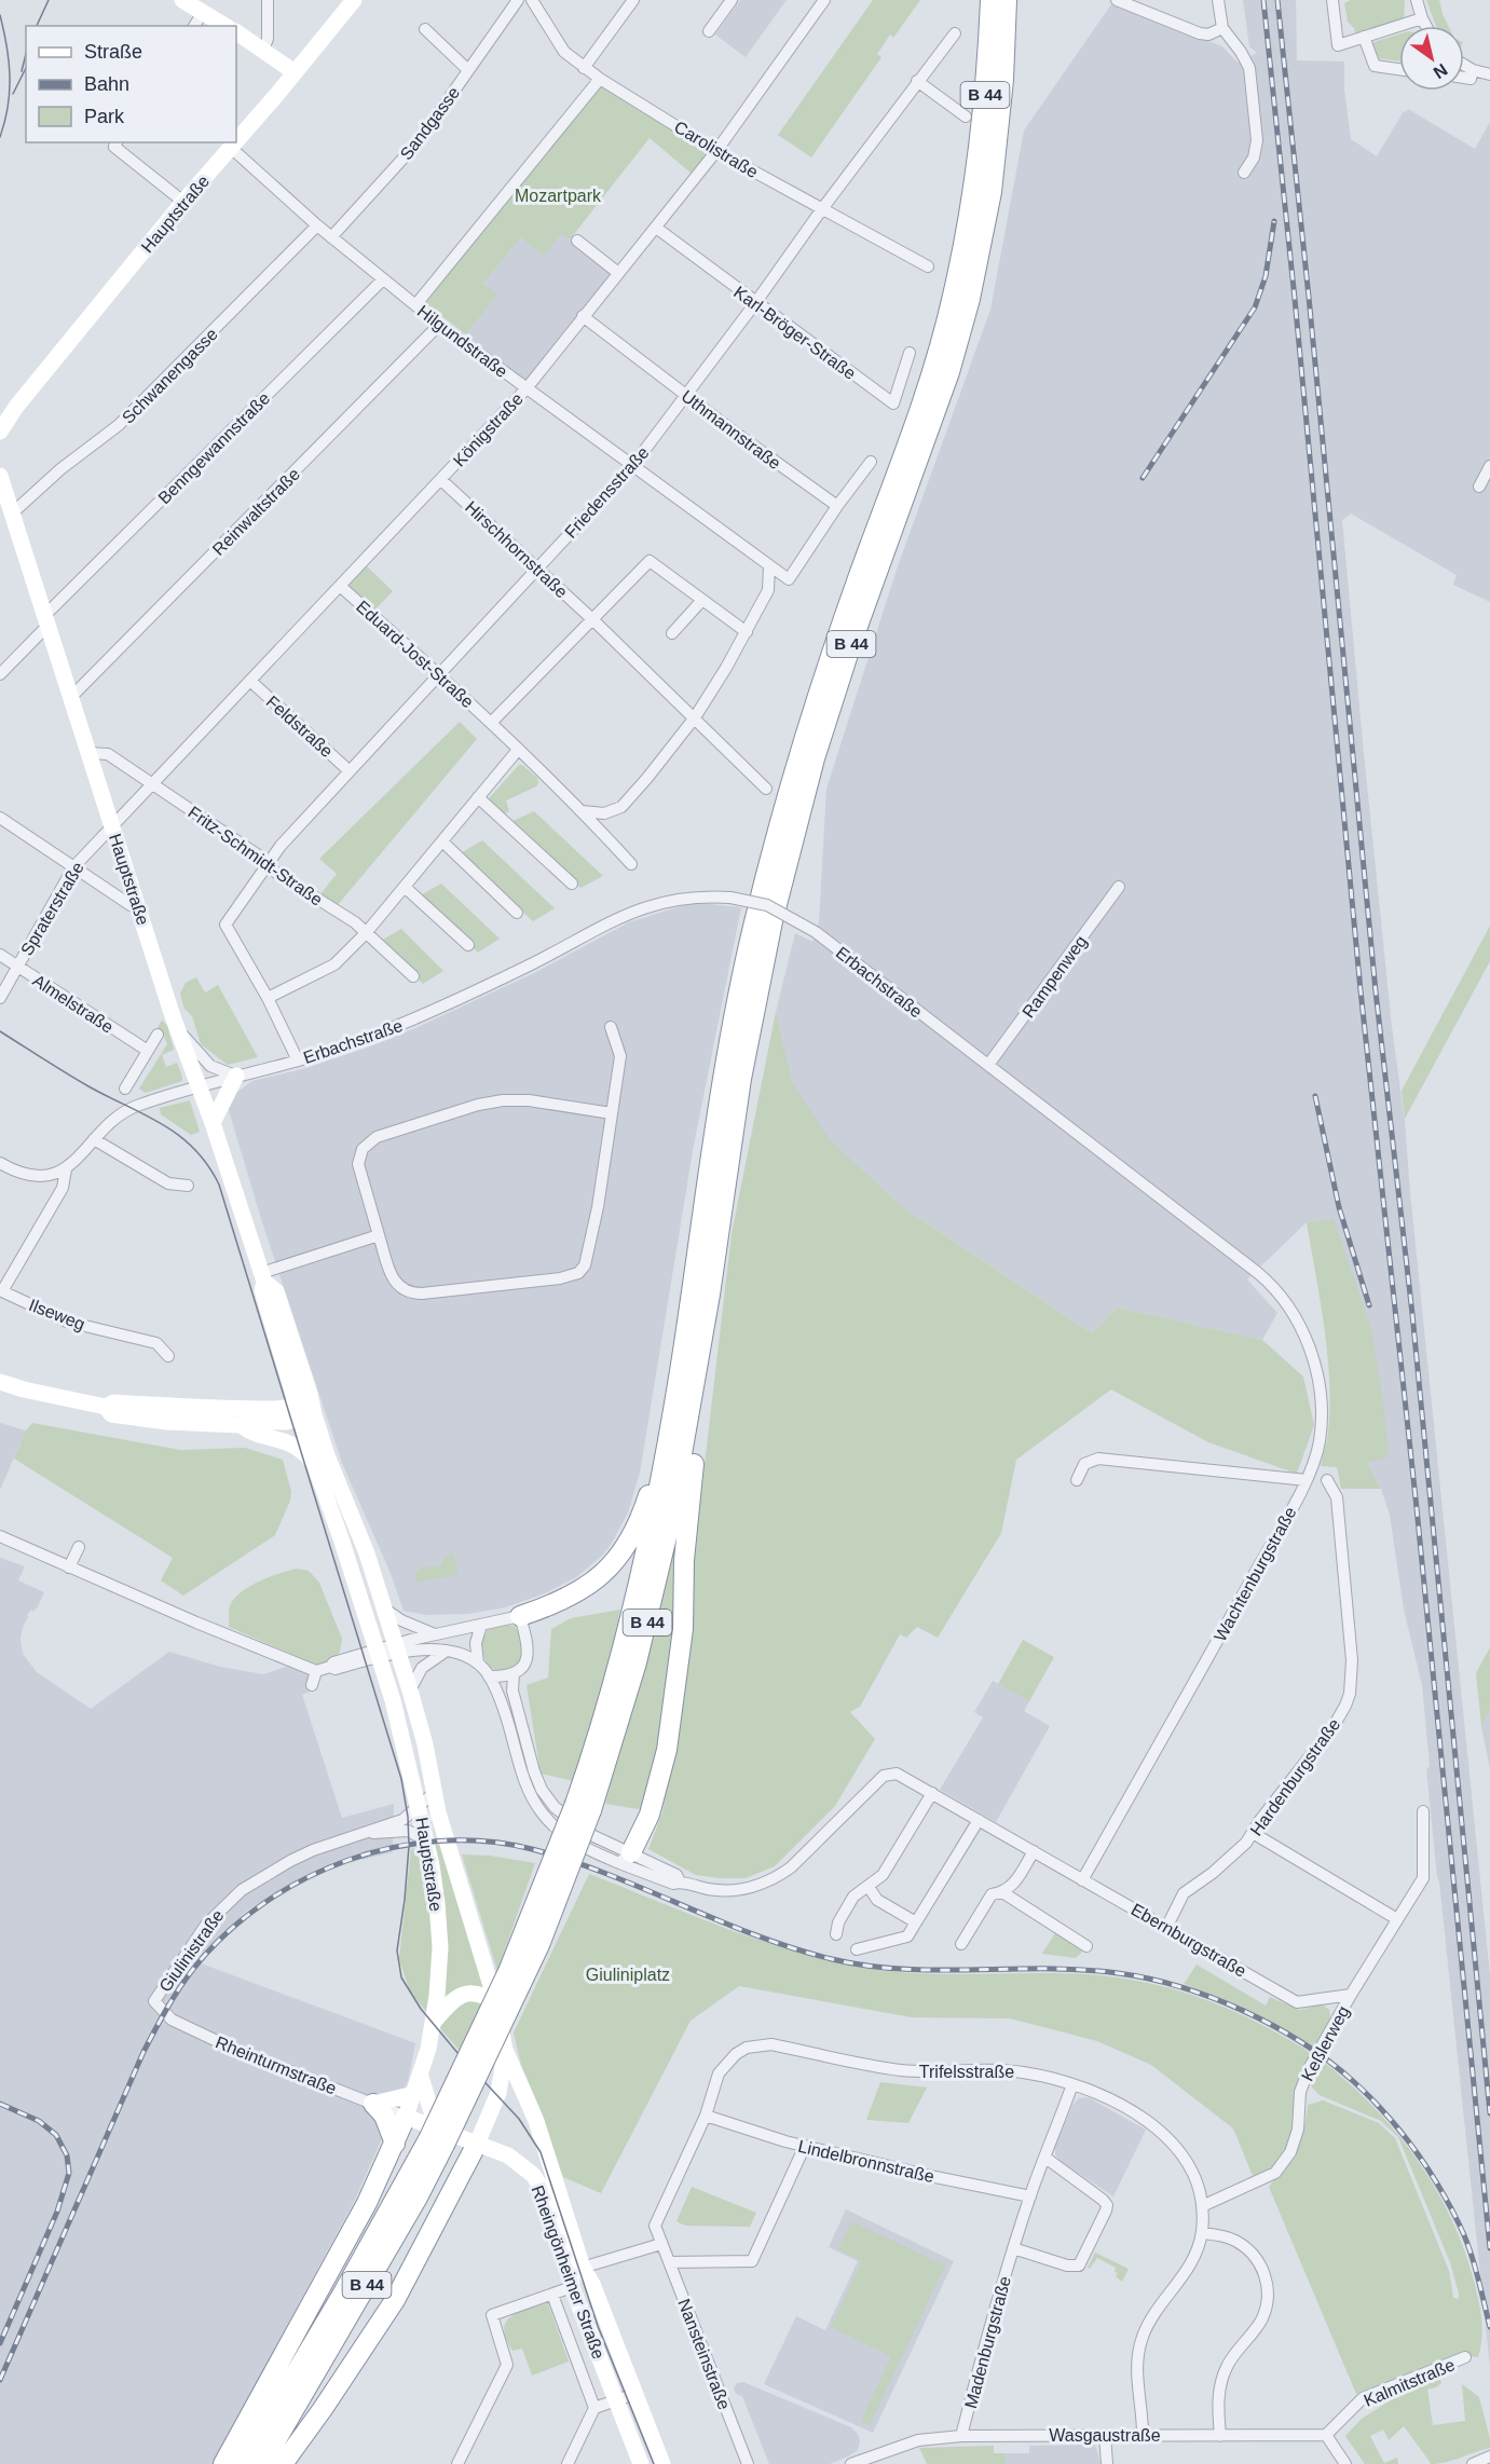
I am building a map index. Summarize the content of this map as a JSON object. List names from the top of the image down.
{
  "streets": {
    "highway": ["B 44"],
    "main road": ["Hauptstraße", "Rheingönheimer Straße"],
    "street": [
      "Sandgasse",
      "Carolistraße",
      "Karl-Bröger-Straße",
      "Hilgundstraße",
      "Schwanengasse",
      "Königstraße",
      "Uthmannstraße",
      "Benngewannstraße",
      "Friedensstraße",
      "Reinwaltstraße",
      "Hirschhornstraße",
      "Eduard-Jost-Straße",
      "Feldstraße",
      "Fritz-Schmidt-Straße",
      "Spraterstraße",
      "Rampenweg",
      "Erbachstraße",
      "Almelstraße",
      "Ilseweg",
      "Wachtenburgstraße",
      "Hardenburgstraße",
      "Ebernburgstraße",
      "Giulinistraße",
      "Keßlerweg",
      "Rheinturmstraße",
      "Trifelsstraße",
      "Lindelbronnstraße",
      "Madenburgstraße",
      "Nansteinstraße",
      "Kalmitstraße",
      "Wasgaustraße"
    ]
  },
  "crossings": [
    ["B 44", "Rheingönheimer Straße"],
    ["Sandgasse", "Hilgundstraße"],
    ["Carolistraße", "Königstraße"],
    ["Carolistraße", "Friedensstraße"],
    ["Hauptstraße", "Hilgundstraße"],
    ["Hauptstraße", "Schwanengasse"],
    ["Hauptstraße", "Königstraße"],
    ["Hauptstraße", "Benngewannstraße"],
    ["Hauptstraße", "Reinwaltstraße"],
    ["Hauptstraße", "Fritz-Schmidt-Straße"],
    ["Hauptstraße", "Spraterstraße"],
    ["Hauptstraße", "Erbachstraße"],
    ["Hauptstraße", "Ebernburgstraße"],
    ["Hauptstraße", "Giulinistraße"],
    ["Hauptstraße", "Rheinturmstraße"],
    ["Hauptstraße", "Rheingönheimer Straße"],
    ["Karl-Bröger-Straße", "Königstraße"],
    ["Karl-Bröger-Straße", "Friedensstraße"],
    ["Hilgundstraße", "Schwanengasse"],
    ["Hilgundstraße", "Königstraße"],
    ["Hilgundstraße", "Benngewannstraße"],
    ["Hilgundstraße", "Friedensstraße"],
    ["Hilgundstraße", "Reinwaltstraße"],
    ["Königstraße", "Uthmannstraße"],
    ["Königstraße", "Hirschhornstraße"],
    ["Königstraße", "Eduard-Jost-Straße"],
    ["Königstraße", "Feldstraße"],
    ["Königstraße", "Fritz-Schmidt-Straße"],
    ["Königstraße", "Spraterstraße"],
    ["Uthmannstraße", "Friedensstraße"],
    ["Friedensstraße", "Hirschhornstraße"],
    ["Friedensstraße", "Eduard-Jost-Straße"],
    ["Friedensstraße", "Feldstraße"],
    ["Friedensstraße", "Fritz-Schmidt-Straße"],
    ["Spraterstraße", "Almelstraße"],
    ["Rampenweg", "Erbachstraße"],
    ["Erbachstraße", "Ilseweg"],
    ["Erbachstraße", "Wachtenburgstraße"],
    ["Wachtenburgstraße", "Ebernburgstraße"],
    ["Hardenburgstraße", "Ebernburgstraße"],
    ["Ebernburgstraße", "Keßlerweg"],
    ["Giulinistraße", "Rheinturmstraße"],
    ["Keßlerweg", "Trifelsstraße"],
    ["Rheinturmstraße", "Rheingönheimer Straße"],
    ["Trifelsstraße", "Lindelbronnstraße"],
    ["Trifelsstraße", "Madenburgstraße"],
    ["Trifelsstraße", "Nansteinstraße"],
    ["Trifelsstraße", "Wasgaustraße"],
    ["Lindelbronnstraße", "Madenburgstraße"],
    ["Madenburgstraße", "Wasgaustraße"],
    ["Kalmitstraße", "Wasgaustraße"]
  ],
  "parks": ["Mozartpark", "Giuliniplatz"],
  "legend": ["Straße", "Bahn", "Park"],
  "north": "bottom right"
}
